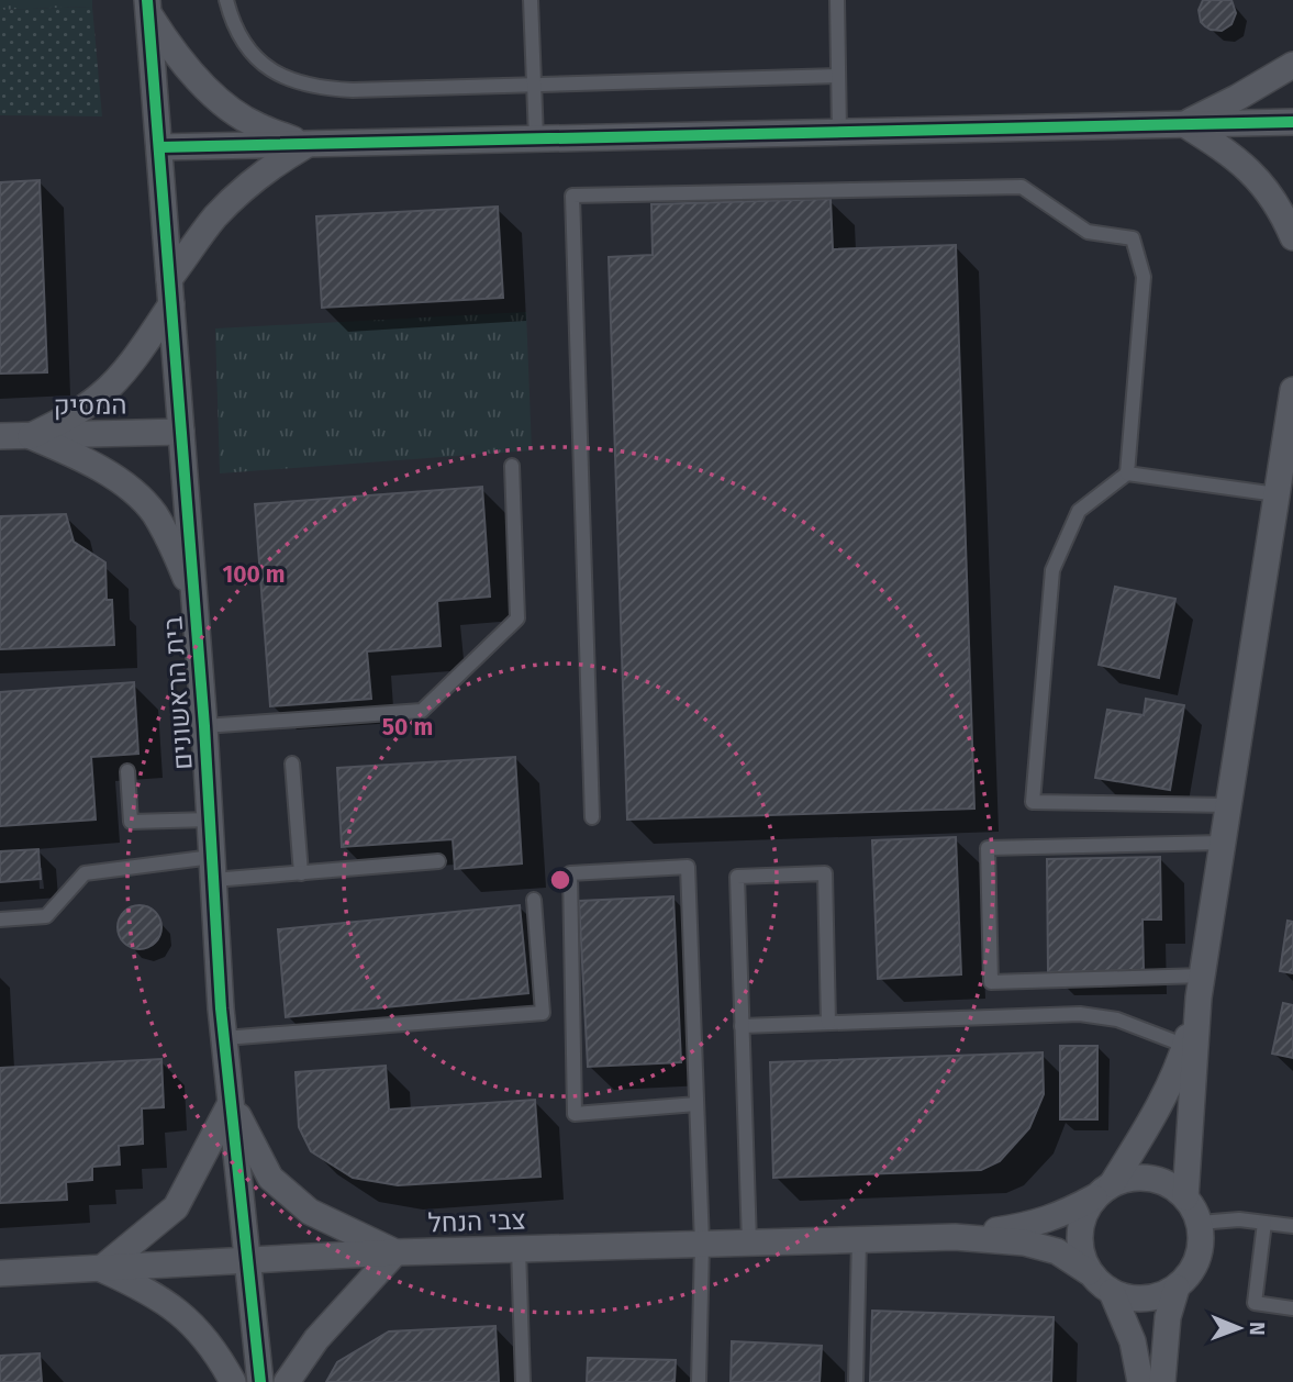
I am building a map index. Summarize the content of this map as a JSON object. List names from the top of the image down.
{
  "streets": {
    "street": ["המסיק", "בית הראשונים", "צבי הנחל"]
  },
  "crossings": [
    ["המסיק", "בית הראשונים"],
    ["בית הראשונים", "צבי הנחל"]
  ],
  "north": "right",
  "rings": ["100 m", "50 m"]
}
